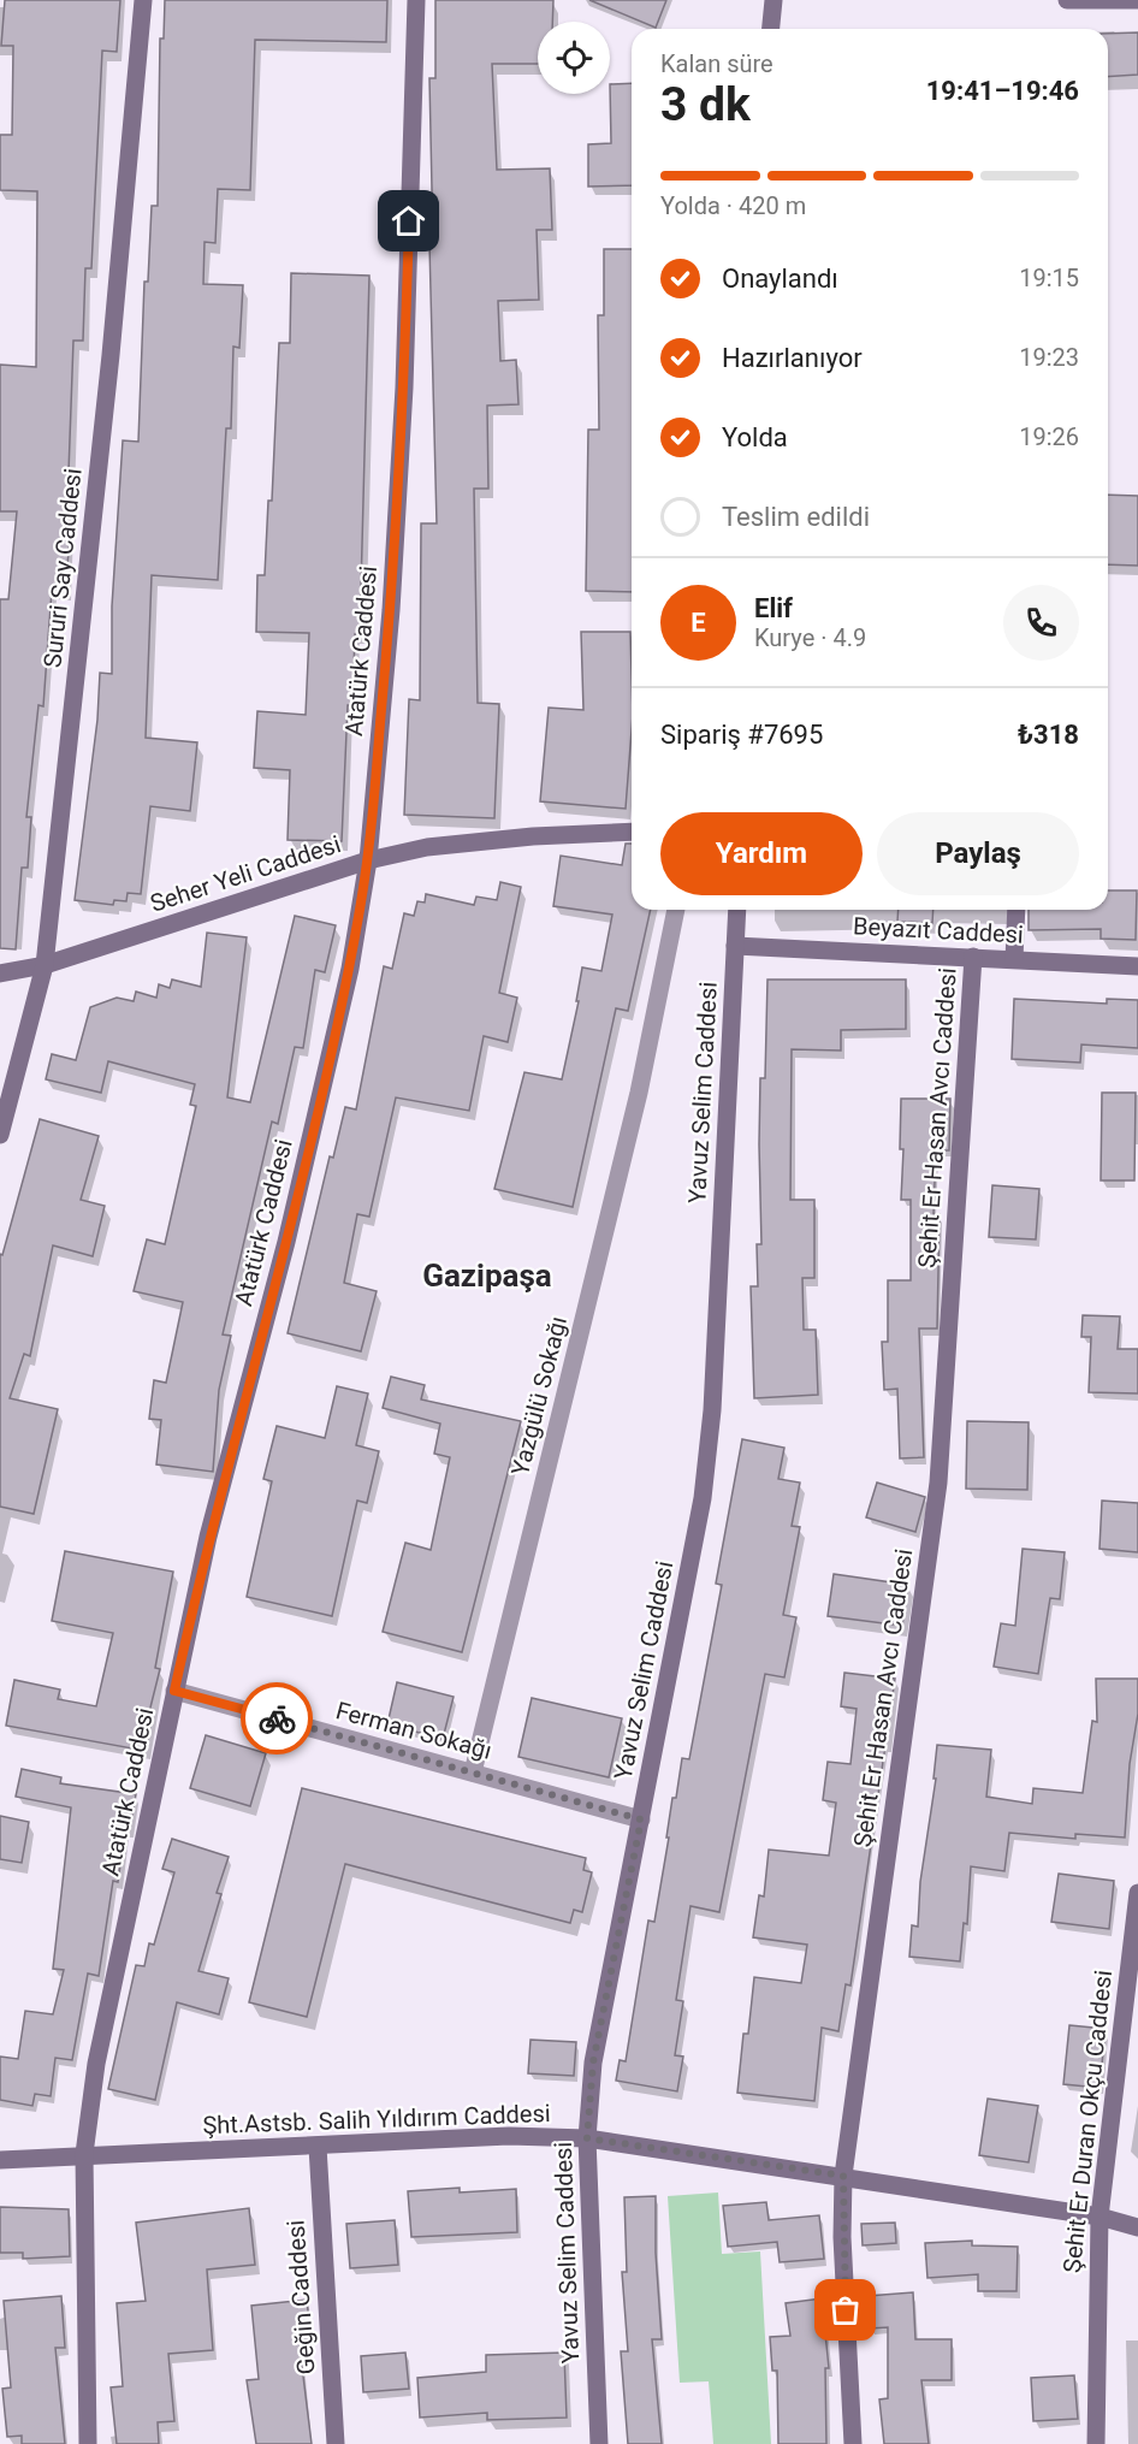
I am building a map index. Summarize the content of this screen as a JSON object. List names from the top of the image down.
{
  "streets": {
    "street": [
      "Sururi Say Caddesi",
      "Atatürk Caddesi",
      "Seher Yeli Caddesi",
      "Beyazıt Caddesi",
      "Yavuz Selim Caddesi",
      "Şehit Er Hasan Avcı Caddesi",
      "Yazgülü Sokağı",
      "Ferman Sokağı",
      "Şht.Astsb. Salih Yıldırım Caddesi",
      "Şehit Er Duran Okçu Caddesi",
      "Geğin Caddesi"
    ]
  },
  "crossings": [
    ["Sururi Say Caddesi", "Seher Yeli Caddesi"],
    ["Atatürk Caddesi", "Seher Yeli Caddesi"],
    ["Atatürk Caddesi", "Ferman Sokağı"],
    ["Atatürk Caddesi", "Şht.Astsb. Salih Yıldırım Caddesi"],
    ["Beyazıt Caddesi", "Yavuz Selim Caddesi"],
    ["Beyazıt Caddesi", "Şehit Er Hasan Avcı Caddesi"],
    ["Yavuz Selim Caddesi", "Ferman Sokağı"],
    ["Yavuz Selim Caddesi", "Şht.Astsb. Salih Yıldırım Caddesi"],
    ["Şehit Er Hasan Avcı Caddesi", "Şht.Astsb. Salih Yıldırım Caddesi"],
    ["Yazgülü Sokağı", "Ferman Sokağı"],
    ["Şht.Astsb. Salih Yıldırım Caddesi", "Şehit Er Duran Okçu Caddesi"],
    ["Şht.Astsb. Salih Yıldırım Caddesi", "Geğin Caddesi"]
  ],
  "districts": ["Gazipaşa"],
  "page": {
    "heading": ["3 dk", "Kalan süre", "19:41–19:46"],
    "panel": [
      "Elif",
      "Kurye · 4.9",
      "Sipariş #7695",
      "₺318"
    ],
    "bar": "Yolda · 420 m",
    "list": [
      ["Onaylandı", "19:15"],
      ["Hazırlanıyor", "19:23"],
      ["Yolda", "19:26"],
      "Teslim edildi"
    ],
    "round": "E",
    "buttons": ["Yardım", "Paylaş"]
  }
}
